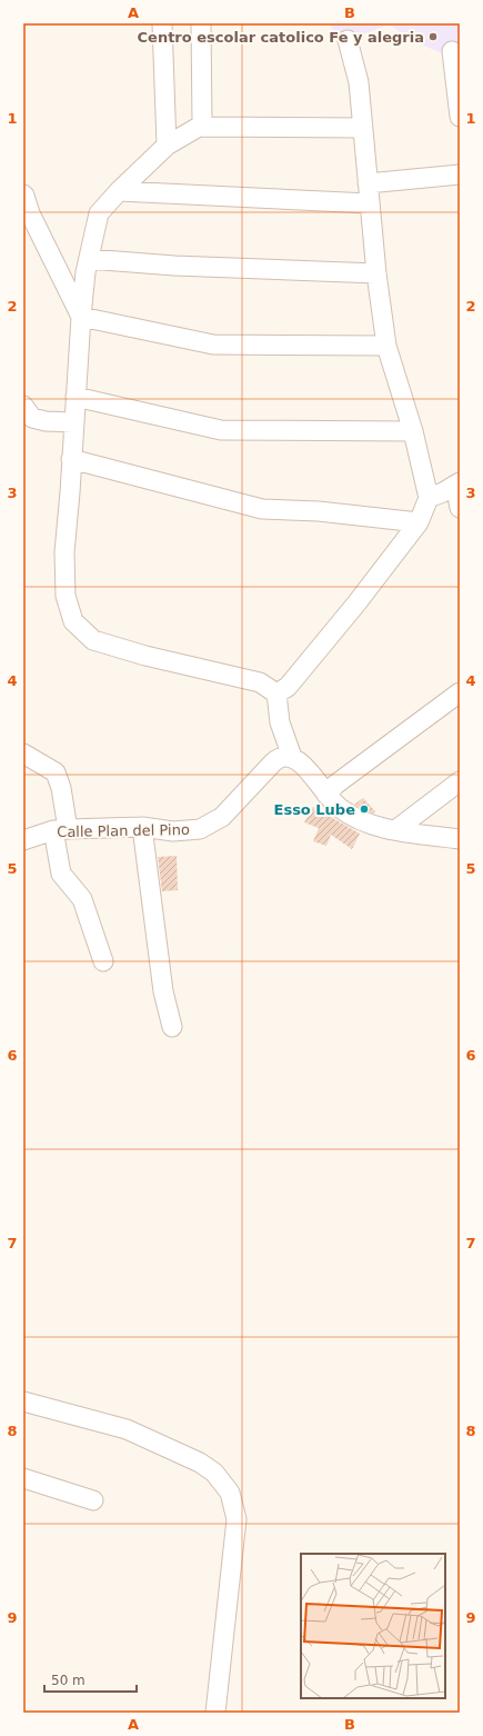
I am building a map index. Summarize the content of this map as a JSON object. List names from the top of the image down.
{
  "streets": {
    "street": ["Calle Plan del Pino"]
  },
  "places": ["Centro escolar catolico Fe y alegria", "Esso Lube"],
  "scale_bar": "50 m",
  "grid": {
    "columns": ["A", "B"],
    "rows": [
      "1",
      "2",
      "3",
      "4",
      "5",
      "6",
      "7",
      "8",
      "9"
    ]
  }
}
